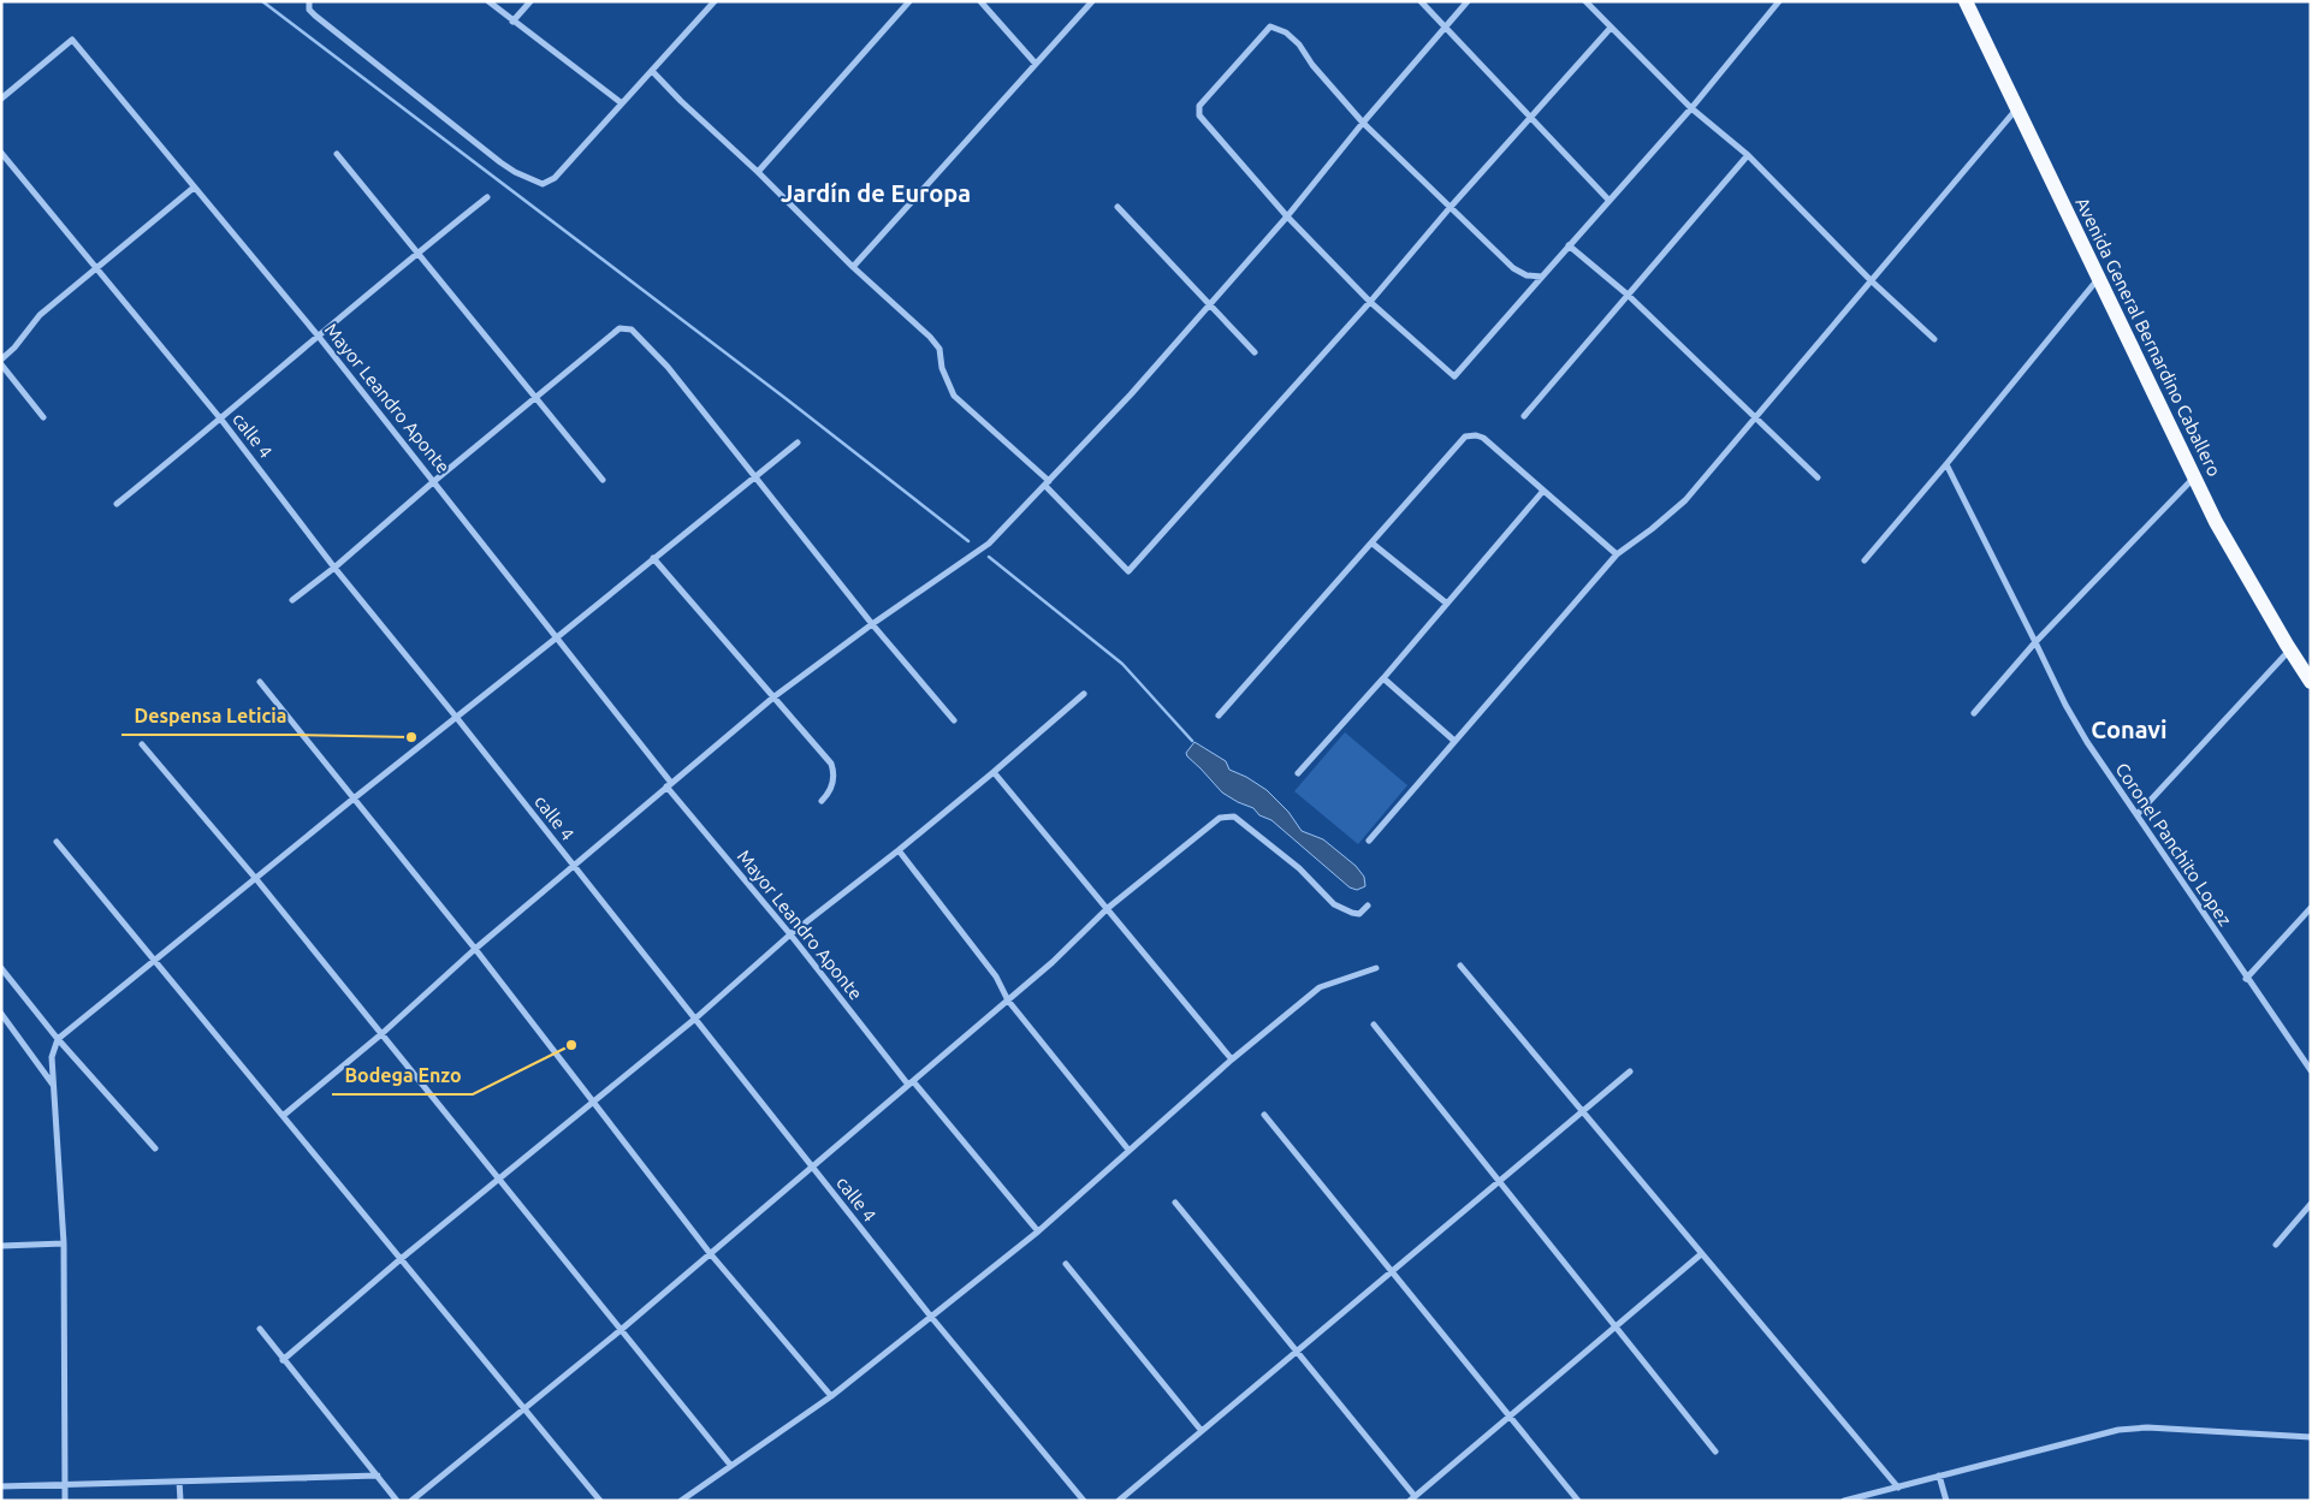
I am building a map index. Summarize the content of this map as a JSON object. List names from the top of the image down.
{
  "streets": {
    "highway": ["Avenida General Bernardino Caballero"],
    "street": ["Mayor Leandro Aponte", "calle 4", "Coronel Panchito Lopez"]
  },
  "districts": ["Jardín de Europa", "Conavi"],
  "places": ["Despensa Leticia", "Bodega Enzo"]
}
